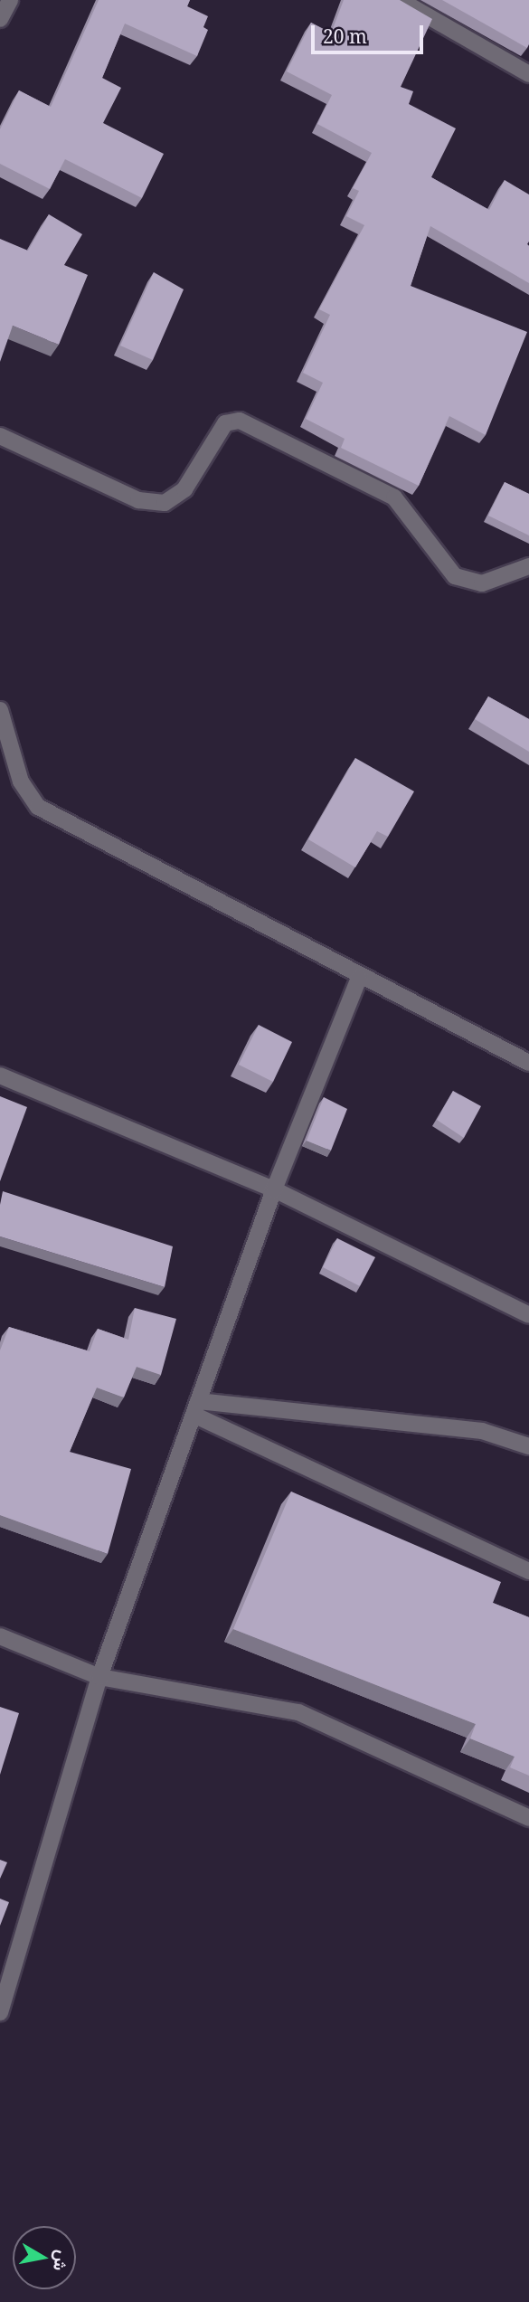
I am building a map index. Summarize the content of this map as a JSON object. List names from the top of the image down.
{
  "scale_bar": "20 m",
  "north": "right"
}
